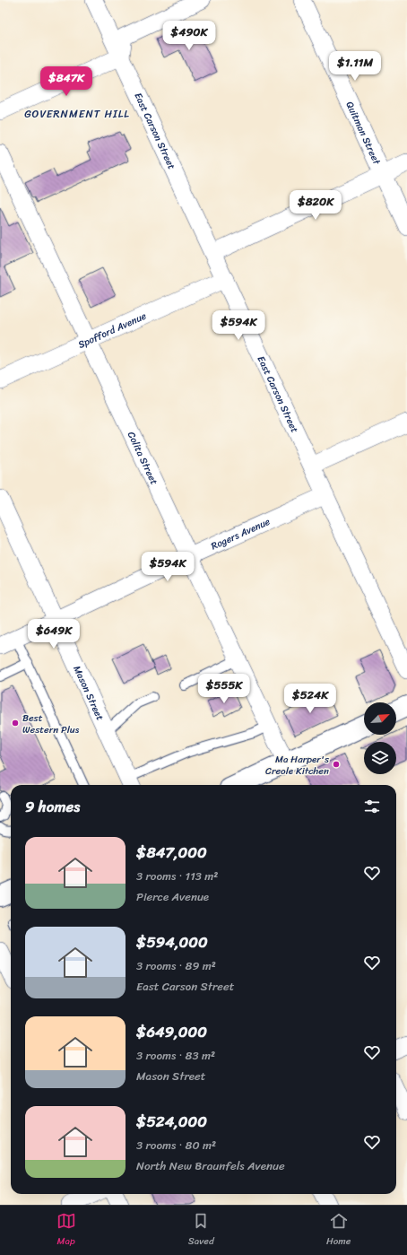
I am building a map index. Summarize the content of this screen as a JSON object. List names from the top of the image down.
{
  "streets": {
    "street": [
      "East Carson Street",
      "Quitman Street",
      "Spofford Avenue",
      "Colita Street",
      "Rogers Avenue",
      "Mason Street"
    ]
  },
  "crossings": [
    ["East Carson Street", "Spofford Avenue"],
    ["East Carson Street", "Rogers Avenue"],
    ["Spofford Avenue", "Colita Street"],
    ["Colita Street", "Rogers Avenue"],
    ["Rogers Avenue", "Mason Street"]
  ],
  "districts": ["GOVERNMENT HILL"],
  "places": ["Best Western Plus", "Ma Harper's Creole Kitchen"],
  "north": "top right",
  "page": {
    "price": [
      "$490K",
      "$1.11M",
      "$847K",
      "$820K",
      "$594K",
      "$594K",
      "$649K",
      "$555K",
      "$524K"
    ],
    "heading": "9 homes",
    "list": [
      {
        "name": "$847,000",
        "note": "3 rooms · 113 m² · Pierce Avenue"
      },
      {
        "name": "$594,000",
        "note": "3 rooms · 89 m² · East Carson Street"
      },
      {
        "name": "$649,000",
        "note": "3 rooms · 83 m² · Mason Street"
      },
      {
        "name": "$524,000",
        "note": "3 rooms · 80 m² · North New Braunfels Avenue"
      }
    ],
    "tabs": ["Map", "Saved", "Home"]
  }
}
